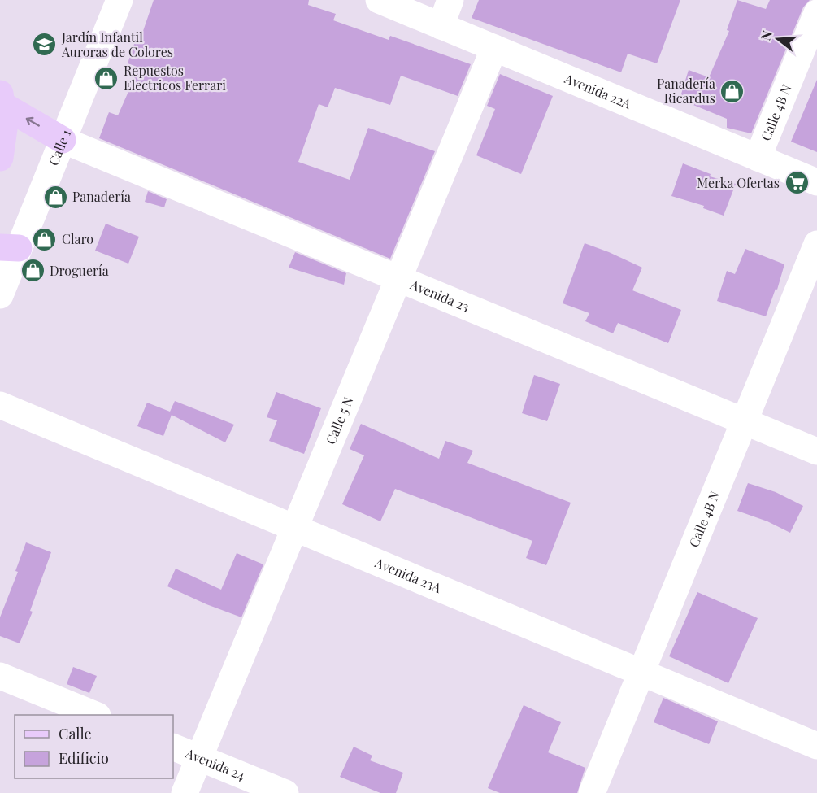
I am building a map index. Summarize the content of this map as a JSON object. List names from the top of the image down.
{
  "streets": {
    "street": [
      "Avenida 22A",
      "Calle 4B N",
      "Calle 1",
      "Avenida 23",
      "Calle 5 N",
      "Avenida 23A",
      "Avenida 24"
    ]
  },
  "crossings": [
    ["Avenida 22A", "Calle 4B N"],
    ["Avenida 22A", "Calle 5 N"],
    ["Calle 4B N", "Avenida 23"],
    ["Calle 4B N", "Avenida 23A"],
    ["Calle 1", "Avenida 23"],
    ["Avenida 23", "Calle 5 N"],
    ["Calle 5 N", "Avenida 23A"],
    ["Calle 5 N", "Avenida 24"]
  ],
  "places": {
    "school or university": ["Jardín Infantil Auroras de Colores"],
    "shop": [
      "Repuestos Electricos Ferrari",
      "Panadería Ricardus",
      "Panadería",
      "Claro",
      "Droguería"
    ],
    "supermarket": ["Merka Ofertas"]
  },
  "legend": ["Calle", "Edificio"],
  "north": "left"
}
